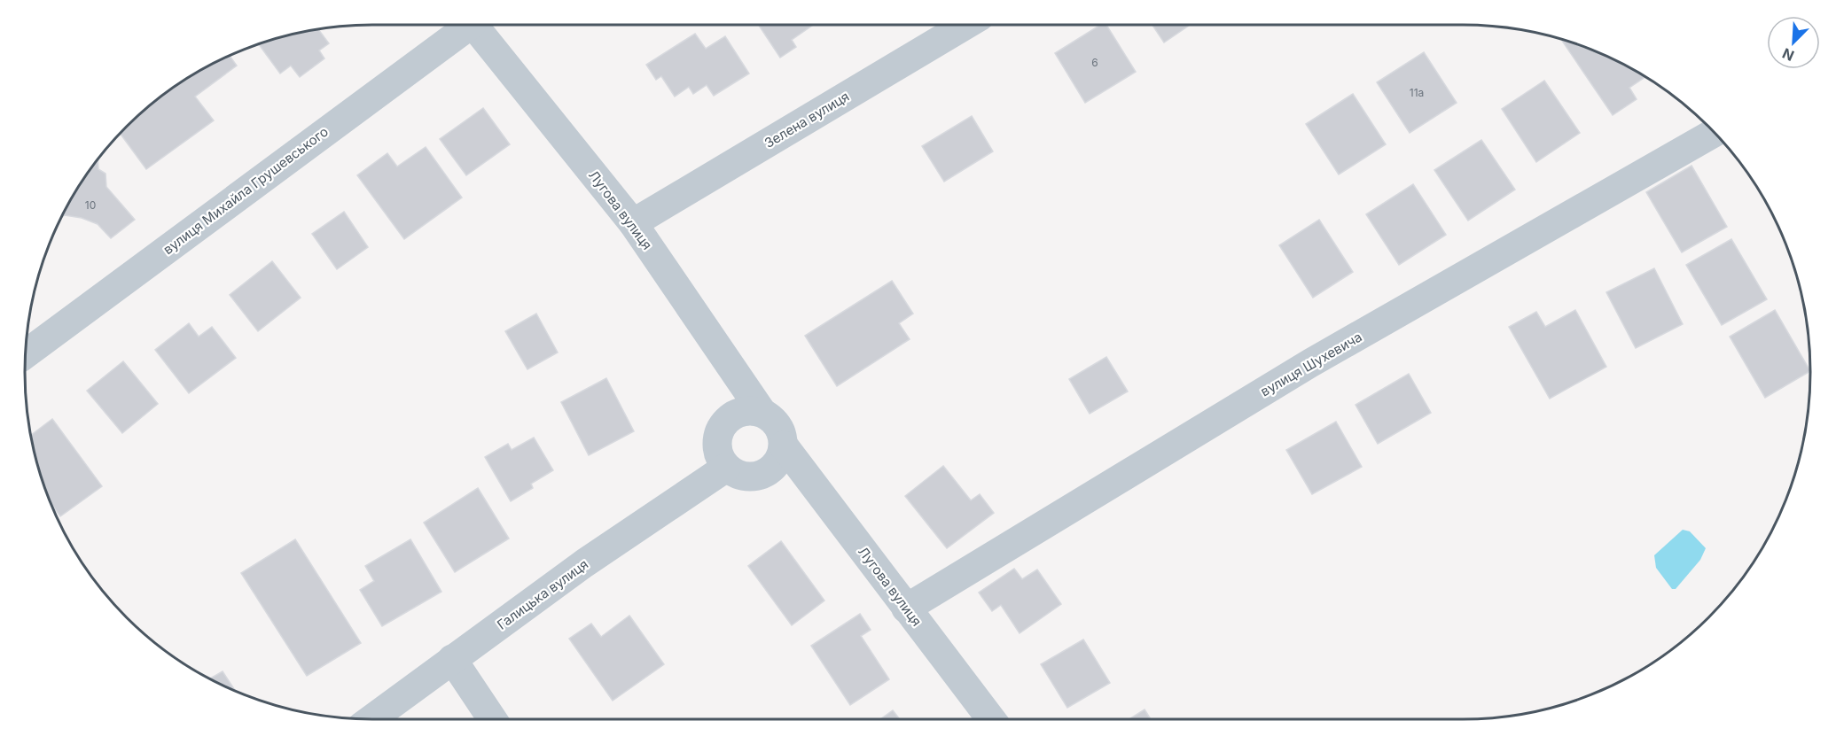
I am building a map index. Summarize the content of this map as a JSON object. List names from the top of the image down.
{
  "streets": {
    "street": [
      "Зелена вулиця",
      "вулиця Михайла Грушевського",
      "Лугова вулиця",
      "вулиця Шухевича",
      "Галицька вулиця"
    ]
  },
  "crossings": [
    ["Зелена вулиця", "Лугова вулиця"],
    ["Лугова вулиця", "вулиця Шухевича"],
    ["Лугова вулиця", "Галицька вулиця"]
  ],
  "house_numbers": ["6", "11а", "10"],
  "north": "bottom left"
}
